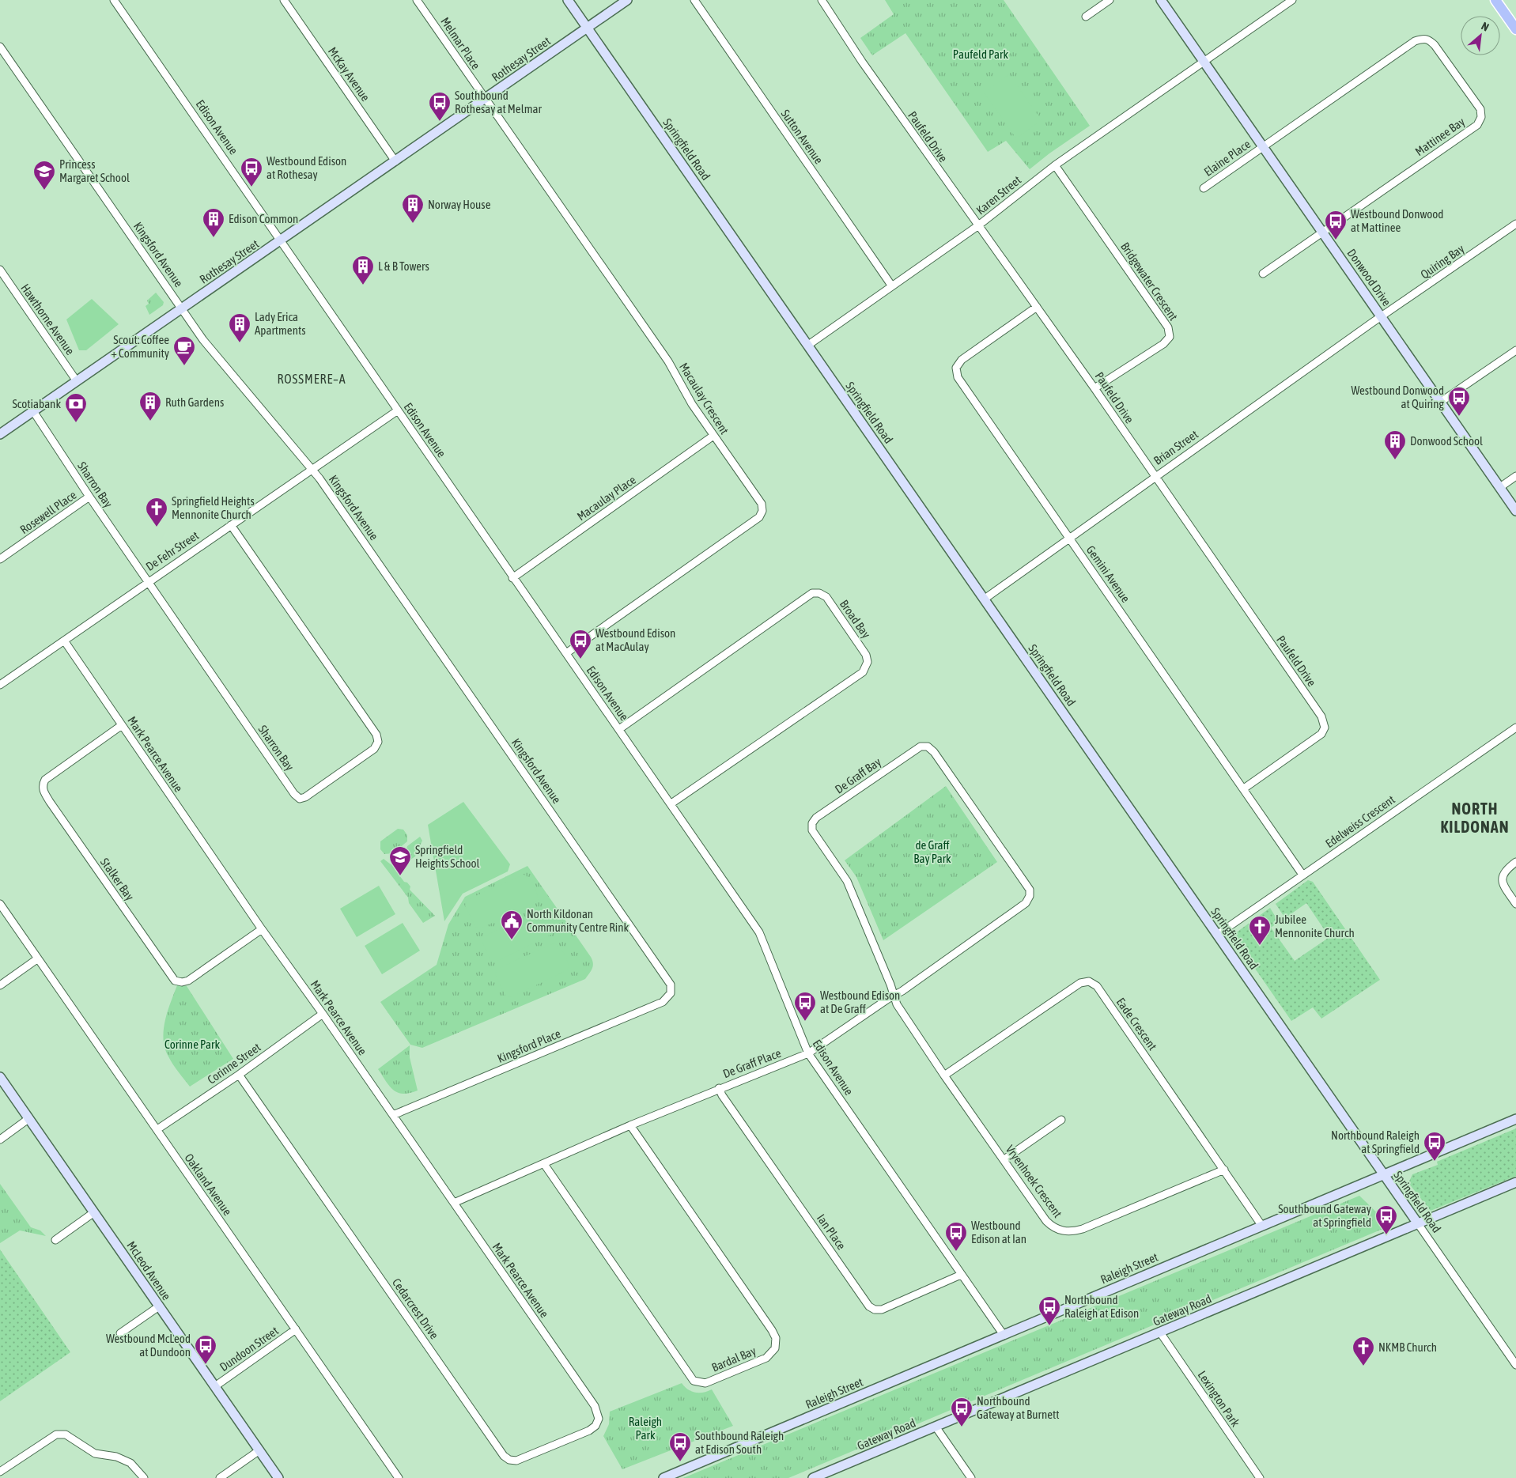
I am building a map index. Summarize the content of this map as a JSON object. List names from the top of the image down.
{
  "streets": {
    "street": [
      "Melmar Place",
      "Rothesay Street",
      "McKay Avenue",
      "Edison Avenue",
      "Sutton Avenue",
      "Paufeld Drive",
      "Mattinee Bay",
      "Springfield Road",
      "Elaine Place",
      "Karen Street",
      "Kingsford Avenue",
      "Quiring Bay",
      "Donwood Drive",
      "Bridgewater Crescent",
      "Hawthorne Avenue",
      "Macaulay Crescent",
      "Brian Street",
      "Sharron Bay",
      "Macaulay Place",
      "Rosewell Place",
      "De Fehr Street",
      "Gemini Avenue",
      "Broad Bay",
      "Mark Pearce Avenue",
      "De Graff Bay",
      "Edelweiss Crescent",
      "Stalker Bay",
      "Eade Crescent",
      "Kingsford Place",
      "Corinne Street",
      "De Graff Place",
      "Vryenhoek Crescent",
      "Oakland Avenue",
      "Ian Place",
      "Raleigh Street",
      "McLeod Avenue",
      "Cedarcrest Drive",
      "Gateway Road",
      "Dundoon Street",
      "Bardal Bay",
      "Lexington Park"
    ]
  },
  "crossings": [
    ["Melmar Place", "Rothesay Street"],
    ["Melmar Place", "Macaulay Crescent"],
    ["Rothesay Street", "McKay Avenue"],
    ["Rothesay Street", "Edison Avenue"],
    ["Rothesay Street", "Springfield Road"],
    ["Rothesay Street", "Kingsford Avenue"],
    ["Rothesay Street", "Hawthorne Avenue"],
    ["Rothesay Street", "Macaulay Crescent"],
    ["Rothesay Street", "Sharron Bay"],
    ["Edison Avenue", "Macaulay Crescent"],
    ["Edison Avenue", "Macaulay Place"],
    ["Edison Avenue", "De Fehr Street"],
    ["Edison Avenue", "Broad Bay"],
    ["Edison Avenue", "De Graff Place"],
    ["Edison Avenue", "Ian Place"],
    ["Edison Avenue", "Raleigh Street"],
    ["Sutton Avenue", "Karen Street"],
    ["Paufeld Drive", "Karen Street"],
    ["Paufeld Drive", "Bridgewater Crescent"],
    ["Paufeld Drive", "Brian Street"],
    ["Paufeld Drive", "Gemini Avenue"],
    ["Mattinee Bay", "Elaine Place"],
    ["Mattinee Bay", "Donwood Drive"],
    ["Springfield Road", "Karen Street"],
    ["Springfield Road", "Brian Street"],
    ["Springfield Road", "Edelweiss Crescent"],
    ["Springfield Road", "Raleigh Street"],
    ["Springfield Road", "Gateway Road"],
    ["Elaine Place", "Donwood Drive"],
    ["Karen Street", "Donwood Drive"],
    ["Karen Street", "Bridgewater Crescent"],
    ["Kingsford Avenue", "De Fehr Street"],
    ["Kingsford Avenue", "Kingsford Place"],
    ["Quiring Bay", "Donwood Drive"],
    ["Quiring Bay", "Brian Street"],
    ["Donwood Drive", "Brian Street"],
    ["Macaulay Crescent", "Macaulay Place"],
    ["Brian Street", "Gemini Avenue"],
    ["Sharron Bay", "Rosewell Place"],
    ["Sharron Bay", "De Fehr Street"],
    ["De Fehr Street", "Mark Pearce Avenue"],
    ["Gemini Avenue", "Edelweiss Crescent"],
    ["Mark Pearce Avenue", "Stalker Bay"],
    ["Mark Pearce Avenue", "Kingsford Place"],
    ["Mark Pearce Avenue", "Corinne Street"],
    ["Mark Pearce Avenue", "De Graff Place"],
    ["Mark Pearce Avenue", "Cedarcrest Drive"],
    ["De Graff Bay", "De Graff Place"],
    ["De Graff Bay", "Vryenhoek Crescent"],
    ["Eade Crescent", "Vryenhoek Crescent"],
    ["Eade Crescent", "Raleigh Street"],
    ["Corinne Street", "Oakland Avenue"],
    ["Corinne Street", "Cedarcrest Drive"],
    ["De Graff Place", "Vryenhoek Crescent"],
    ["De Graff Place", "Ian Place"],
    ["De Graff Place", "Bardal Bay"],
    ["Oakland Avenue", "Dundoon Street"],
    ["McLeod Avenue", "Dundoon Street"],
    ["Gateway Road", "Lexington Park"]
  ],
  "districts": ["ROSSMERE–A", "NORTH KILDONAN"],
  "parks": [
    "Paufeld Park",
    "de Graff Bay Park",
    "Corinne Park",
    "Raleigh Park"
  ],
  "places": {
    "bus stop": [
      "Southbound Rothesay at Melmar",
      "Westbound Edison at Rothesay",
      "Westbound Donwood at Mattinee",
      "Westbound Donwood at Quiring",
      "Westbound Edison at MacAulay",
      "Westbound Edison at De Graff",
      "Northbound Raleigh at Springfield",
      "Southbound Gateway at Springfield",
      "Westbound Edison at Ian",
      "Northbound Raleigh at Edison",
      "Westbound McLeod at Dundoon",
      "Northbound Gateway at Burnett",
      "Southbound Raleigh at Edison South"
    ],
    "school or university": ["Princess Margaret School", "Springfield Heights School"],
    "building": [
      "Norway House",
      "Edison Common",
      "L & B Towers",
      "Lady Erica Apartments",
      "Ruth Gardens",
      "Donwood School"
    ],
    "cafe": ["Scout: Coffee + Community"],
    "bank": ["Scotiabank"],
    "church": ["Springfield Heights Mennonite Church", "Jubilee Mennonite Church", "NKMB Church"],
    "public building": ["North Kildonan Community Centre Rink"]
  },
  "north": "top right"
}
